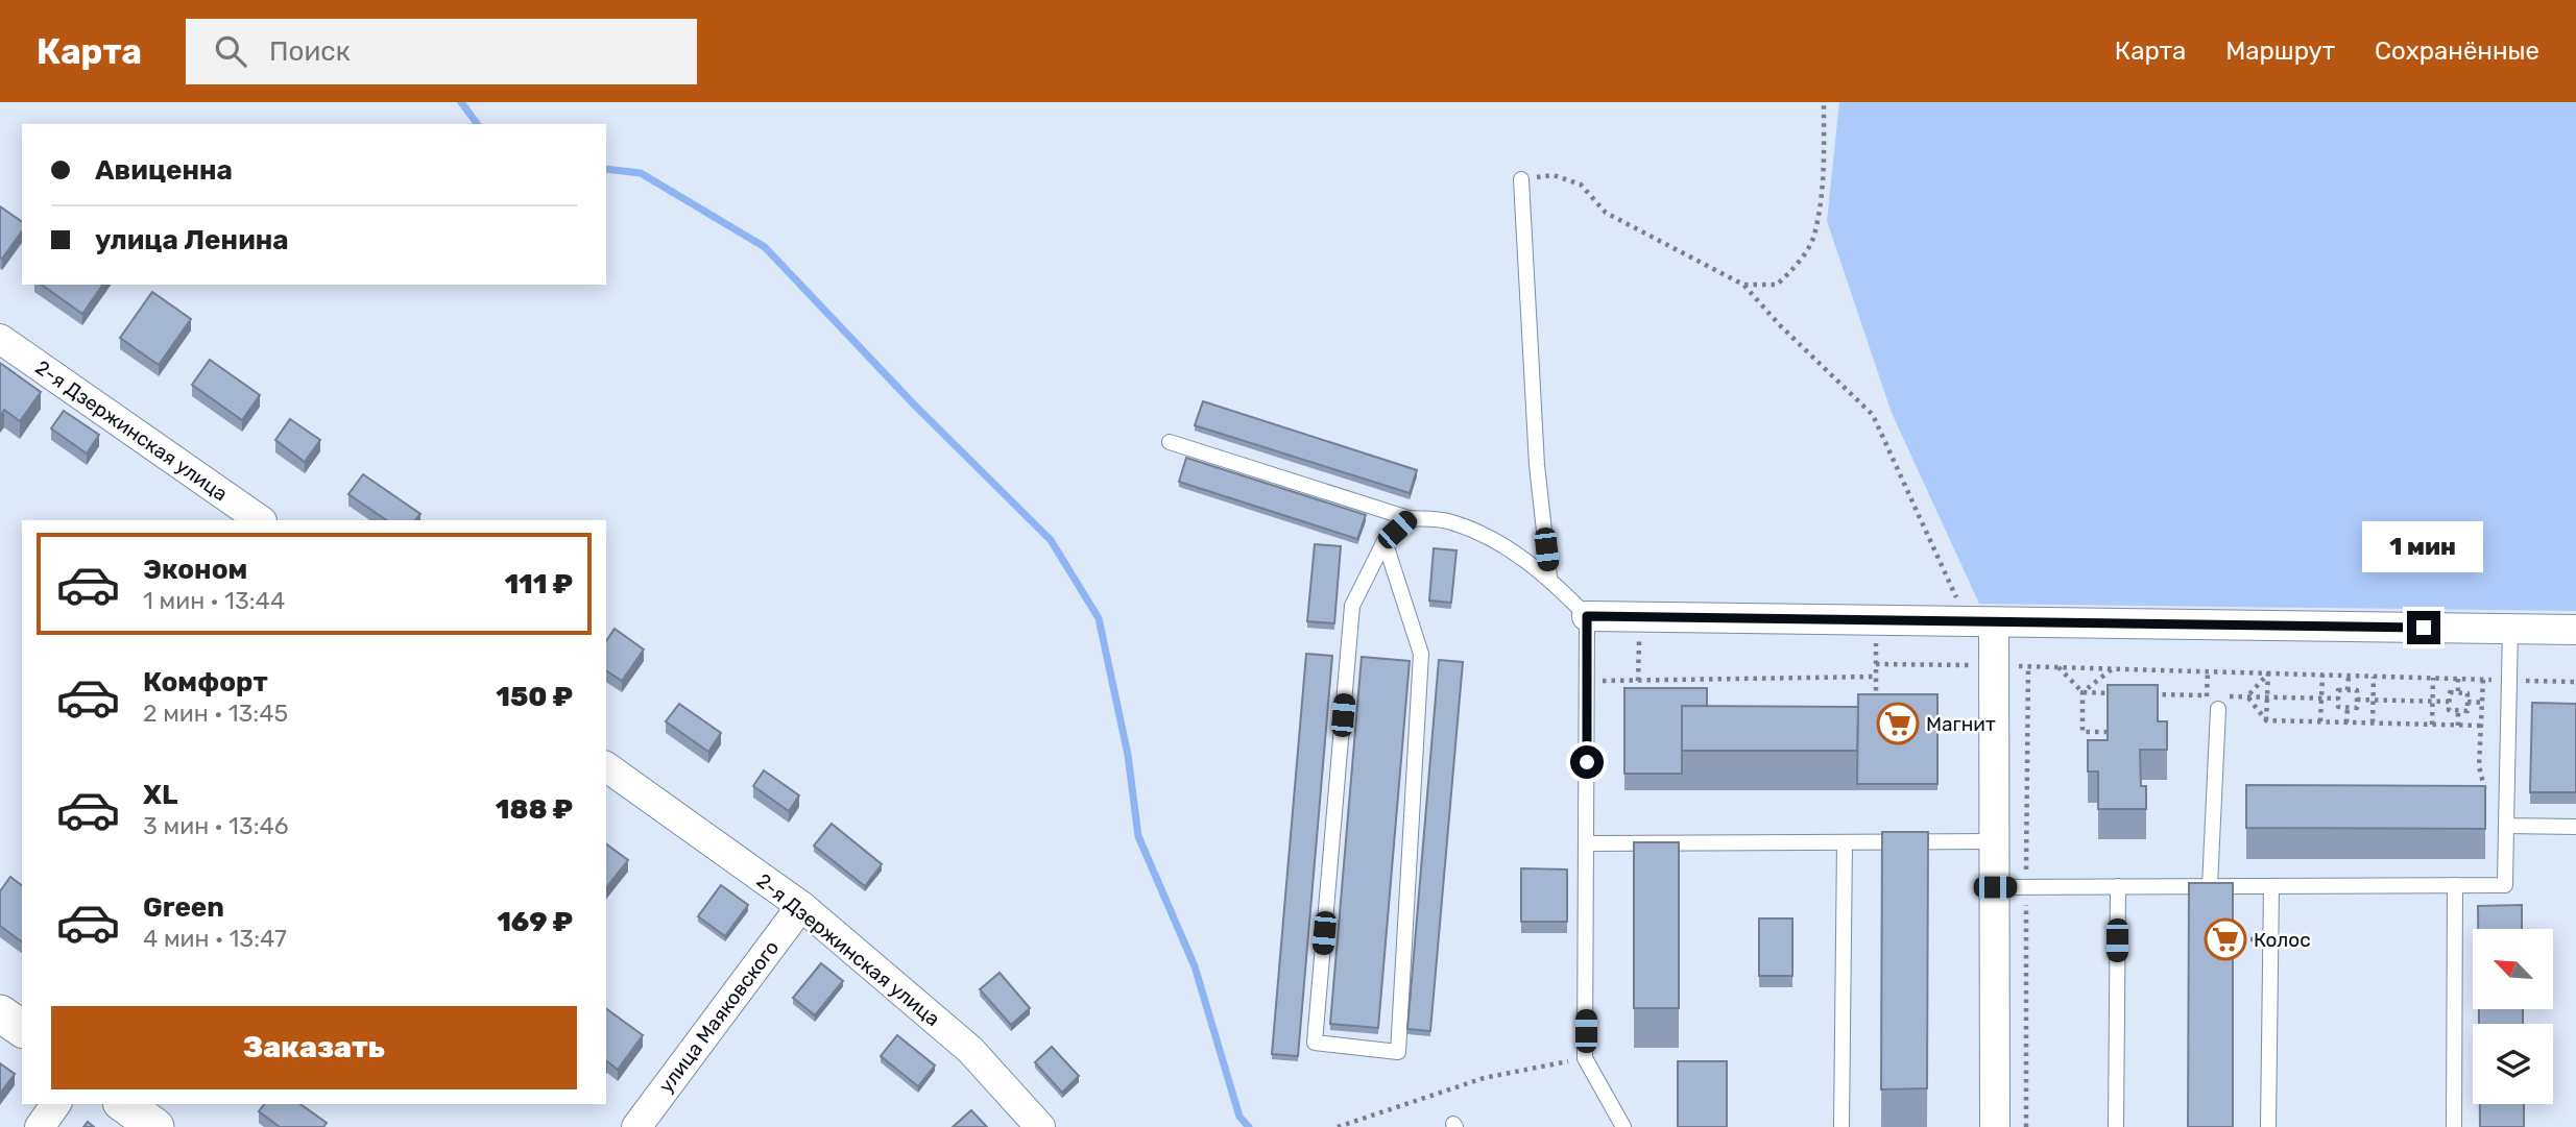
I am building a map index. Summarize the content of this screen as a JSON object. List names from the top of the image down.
{
  "streets": {
    "street": ["2-я Дзержинская улица", "улица Маяковского"]
  },
  "crossings": [
    ["2-я Дзержинская улица", "улица Маяковского"]
  ],
  "places": {
    "supermarket": ["Магнит", "Колос"]
  },
  "north": "top left",
  "page": {
    "header": "Карта",
    "search": "Поиск",
    "nav": ["Карта", "Маршрут", "Сохранённые"],
    "banner": ["Авиценна", "улица Ленина"],
    "bubble": "1 мин",
    "list": [
      {
        "name": "Эконом",
        "note": "1 мин · 13:44",
        "value": "111 ₽"
      },
      {
        "name": "Комфорт",
        "note": "2 мин · 13:45",
        "value": "150 ₽"
      },
      {
        "name": "XL",
        "note": "3 мин · 13:46",
        "value": "188 ₽"
      },
      {
        "name": "Green",
        "note": "4 мин · 13:47",
        "value": "169 ₽"
      }
    ],
    "buttons": "Заказать"
  }
}
